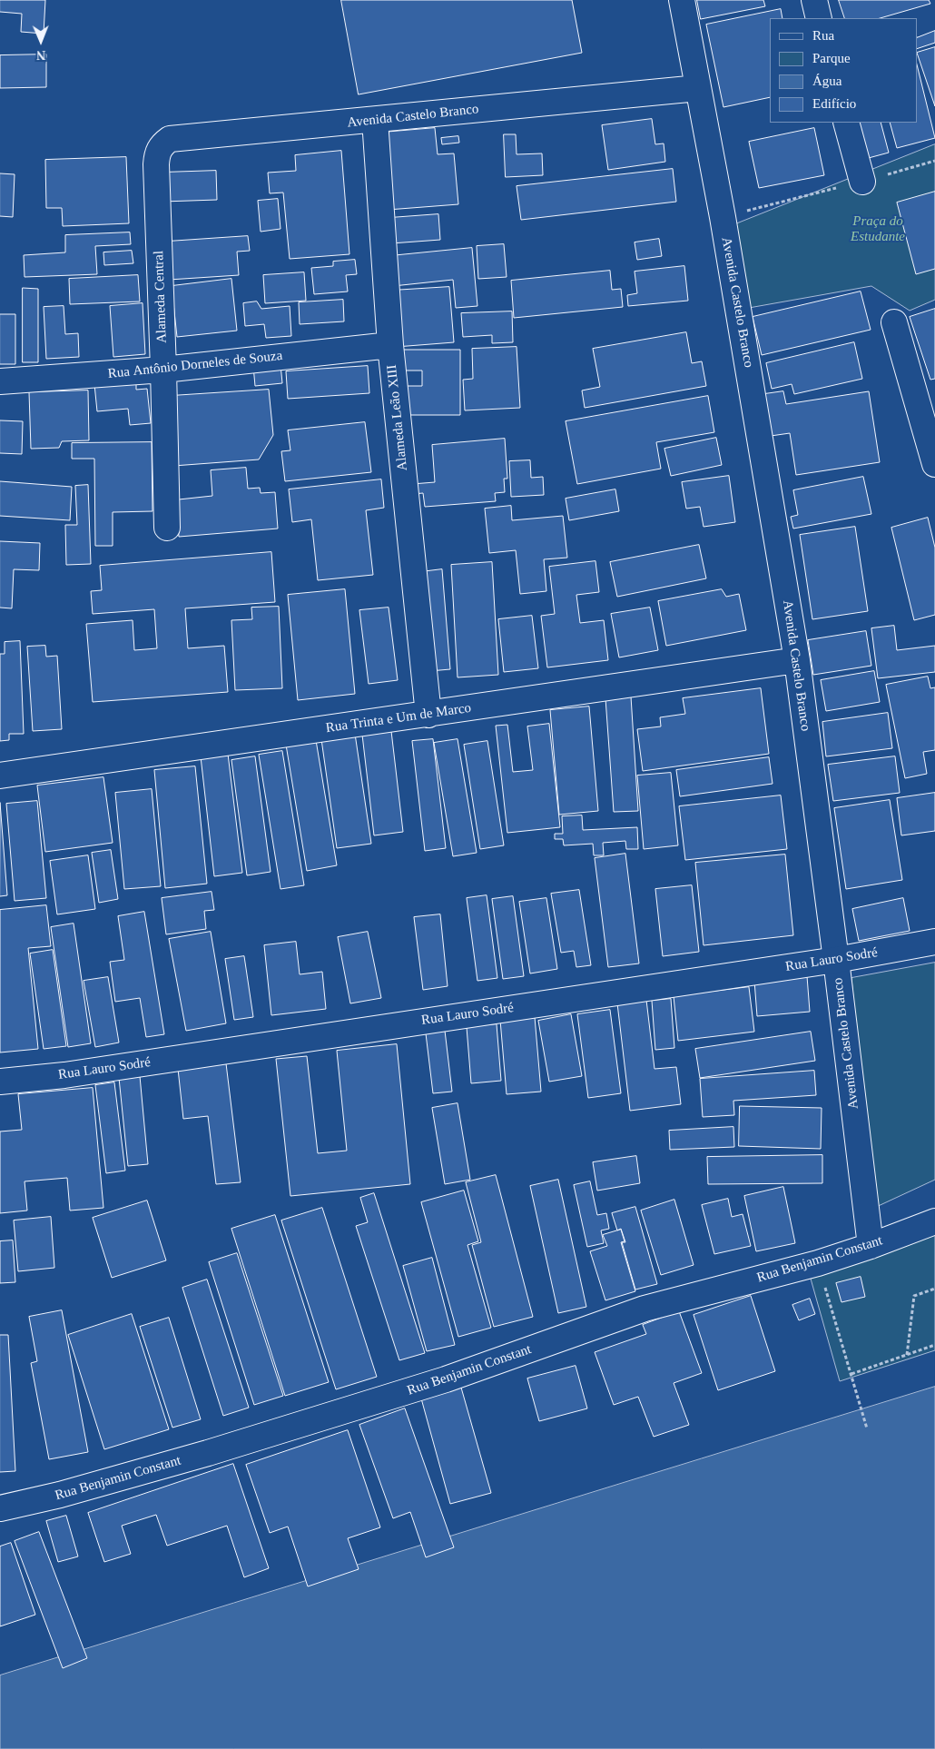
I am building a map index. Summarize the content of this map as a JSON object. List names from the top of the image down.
{
  "streets": {
    "street": [
      "Avenida Castelo Branco",
      "Alameda Central",
      "Rua Antônio Dorneles de Souza",
      "Alameda Leão XIII",
      "Rua Trinta e Um de Marco",
      "Rua Lauro Sodré",
      "Rua Benjamin Constant"
    ]
  },
  "crossings": [
    ["Avenida Castelo Branco", "Alameda Central"],
    ["Avenida Castelo Branco", "Alameda Leão XIII"],
    ["Avenida Castelo Branco", "Rua Trinta e Um de Marco"],
    ["Avenida Castelo Branco", "Rua Lauro Sodré"],
    ["Avenida Castelo Branco", "Rua Benjamin Constant"],
    ["Alameda Central", "Rua Antônio Dorneles de Souza"],
    ["Rua Antônio Dorneles de Souza", "Alameda Leão XIII"],
    ["Alameda Leão XIII", "Rua Trinta e Um de Marco"]
  ],
  "parks": ["Praça do Estudante"],
  "legend": [
    "Rua",
    "Parque",
    "Água",
    "Edifício"
  ],
  "north": "bottom"
}
